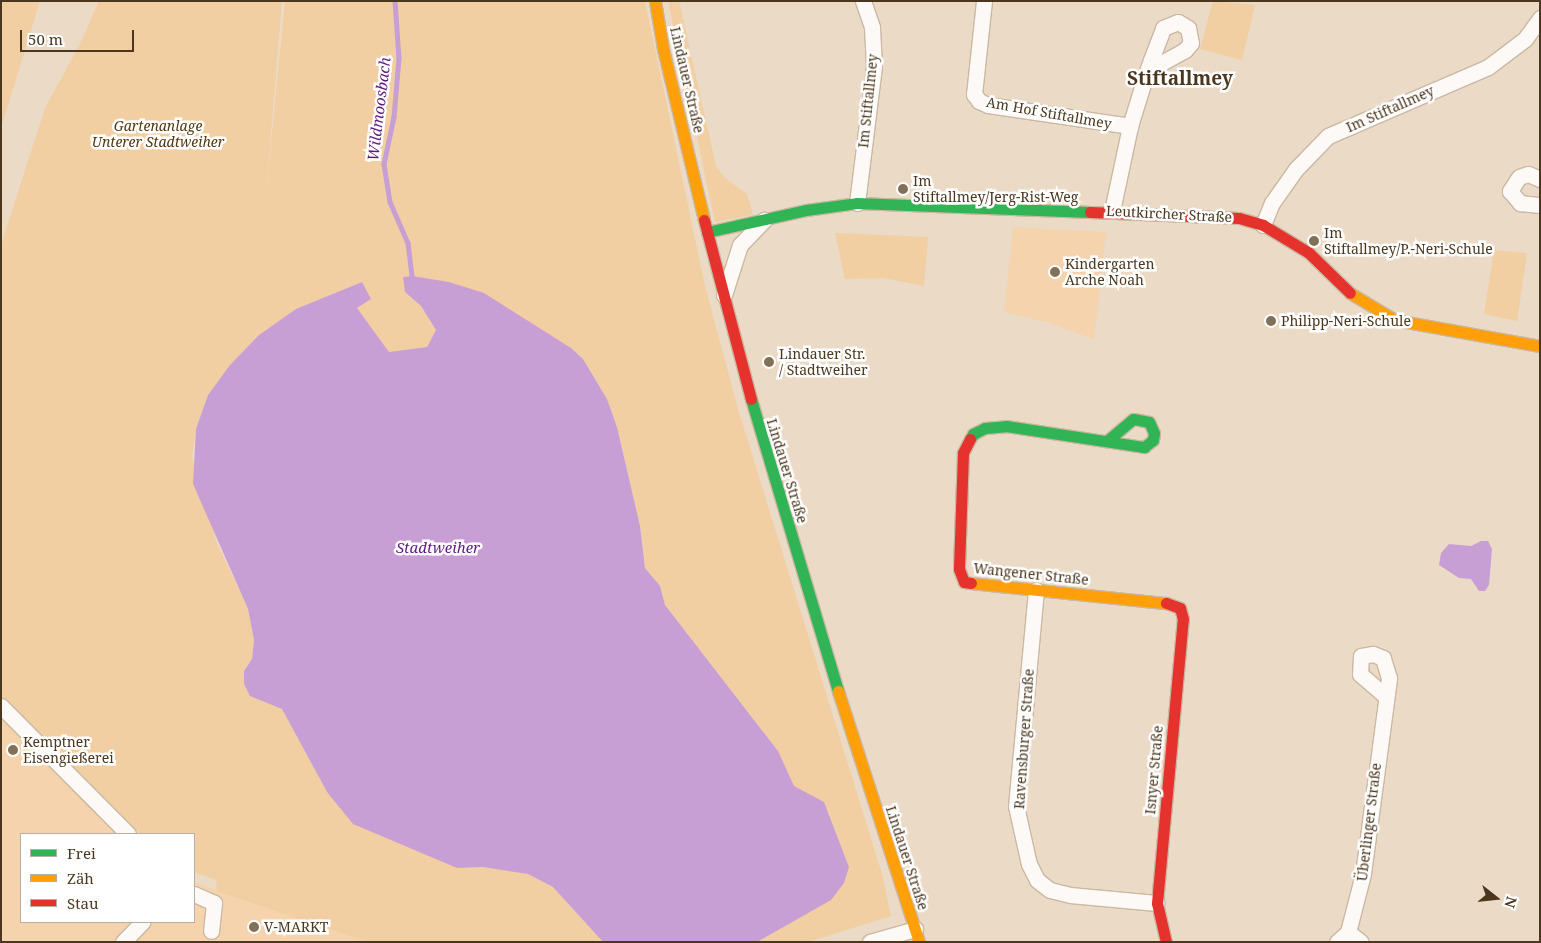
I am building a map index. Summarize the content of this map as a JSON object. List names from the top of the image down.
{
  "streets": {
    "street": [
      "Lindauer Straße",
      "Im Stiftallmey",
      "Am Hof Stiftallmey",
      "Leutkircher Straße",
      "Wangener Straße",
      "Ravensburger Straße",
      "Isnyer Straße",
      "Überlinger Straße"
    ]
  },
  "crossings": [
    ["Lindauer Straße", "Leutkircher Straße"],
    ["Im Stiftallmey", "Leutkircher Straße"],
    ["Am Hof Stiftallmey", "Leutkircher Straße"],
    ["Wangener Straße", "Ravensburger Straße"],
    ["Wangener Straße", "Isnyer Straße"],
    ["Ravensburger Straße", "Isnyer Straße"]
  ],
  "districts": ["Stiftallmey"],
  "water": ["Wildmoosbach", "Stadtweiher"],
  "parks": ["Gartenanlage Unterer Stadtweiher"],
  "places": [
    "Im Stiftallmey/Jerg-Rist-Weg",
    "Im Stiftallmey/P.-Neri-Schule",
    "Kindergarten Arche Noah",
    "Philipp-Neri-Schule",
    "Lindauer Str. / Stadtweiher",
    "Kemptner Eisengießerei",
    "V-MARKT"
  ],
  "legend": ["Frei", "Zäh", "Stau"],
  "scale_bar": "50 m",
  "north": "right"
}
